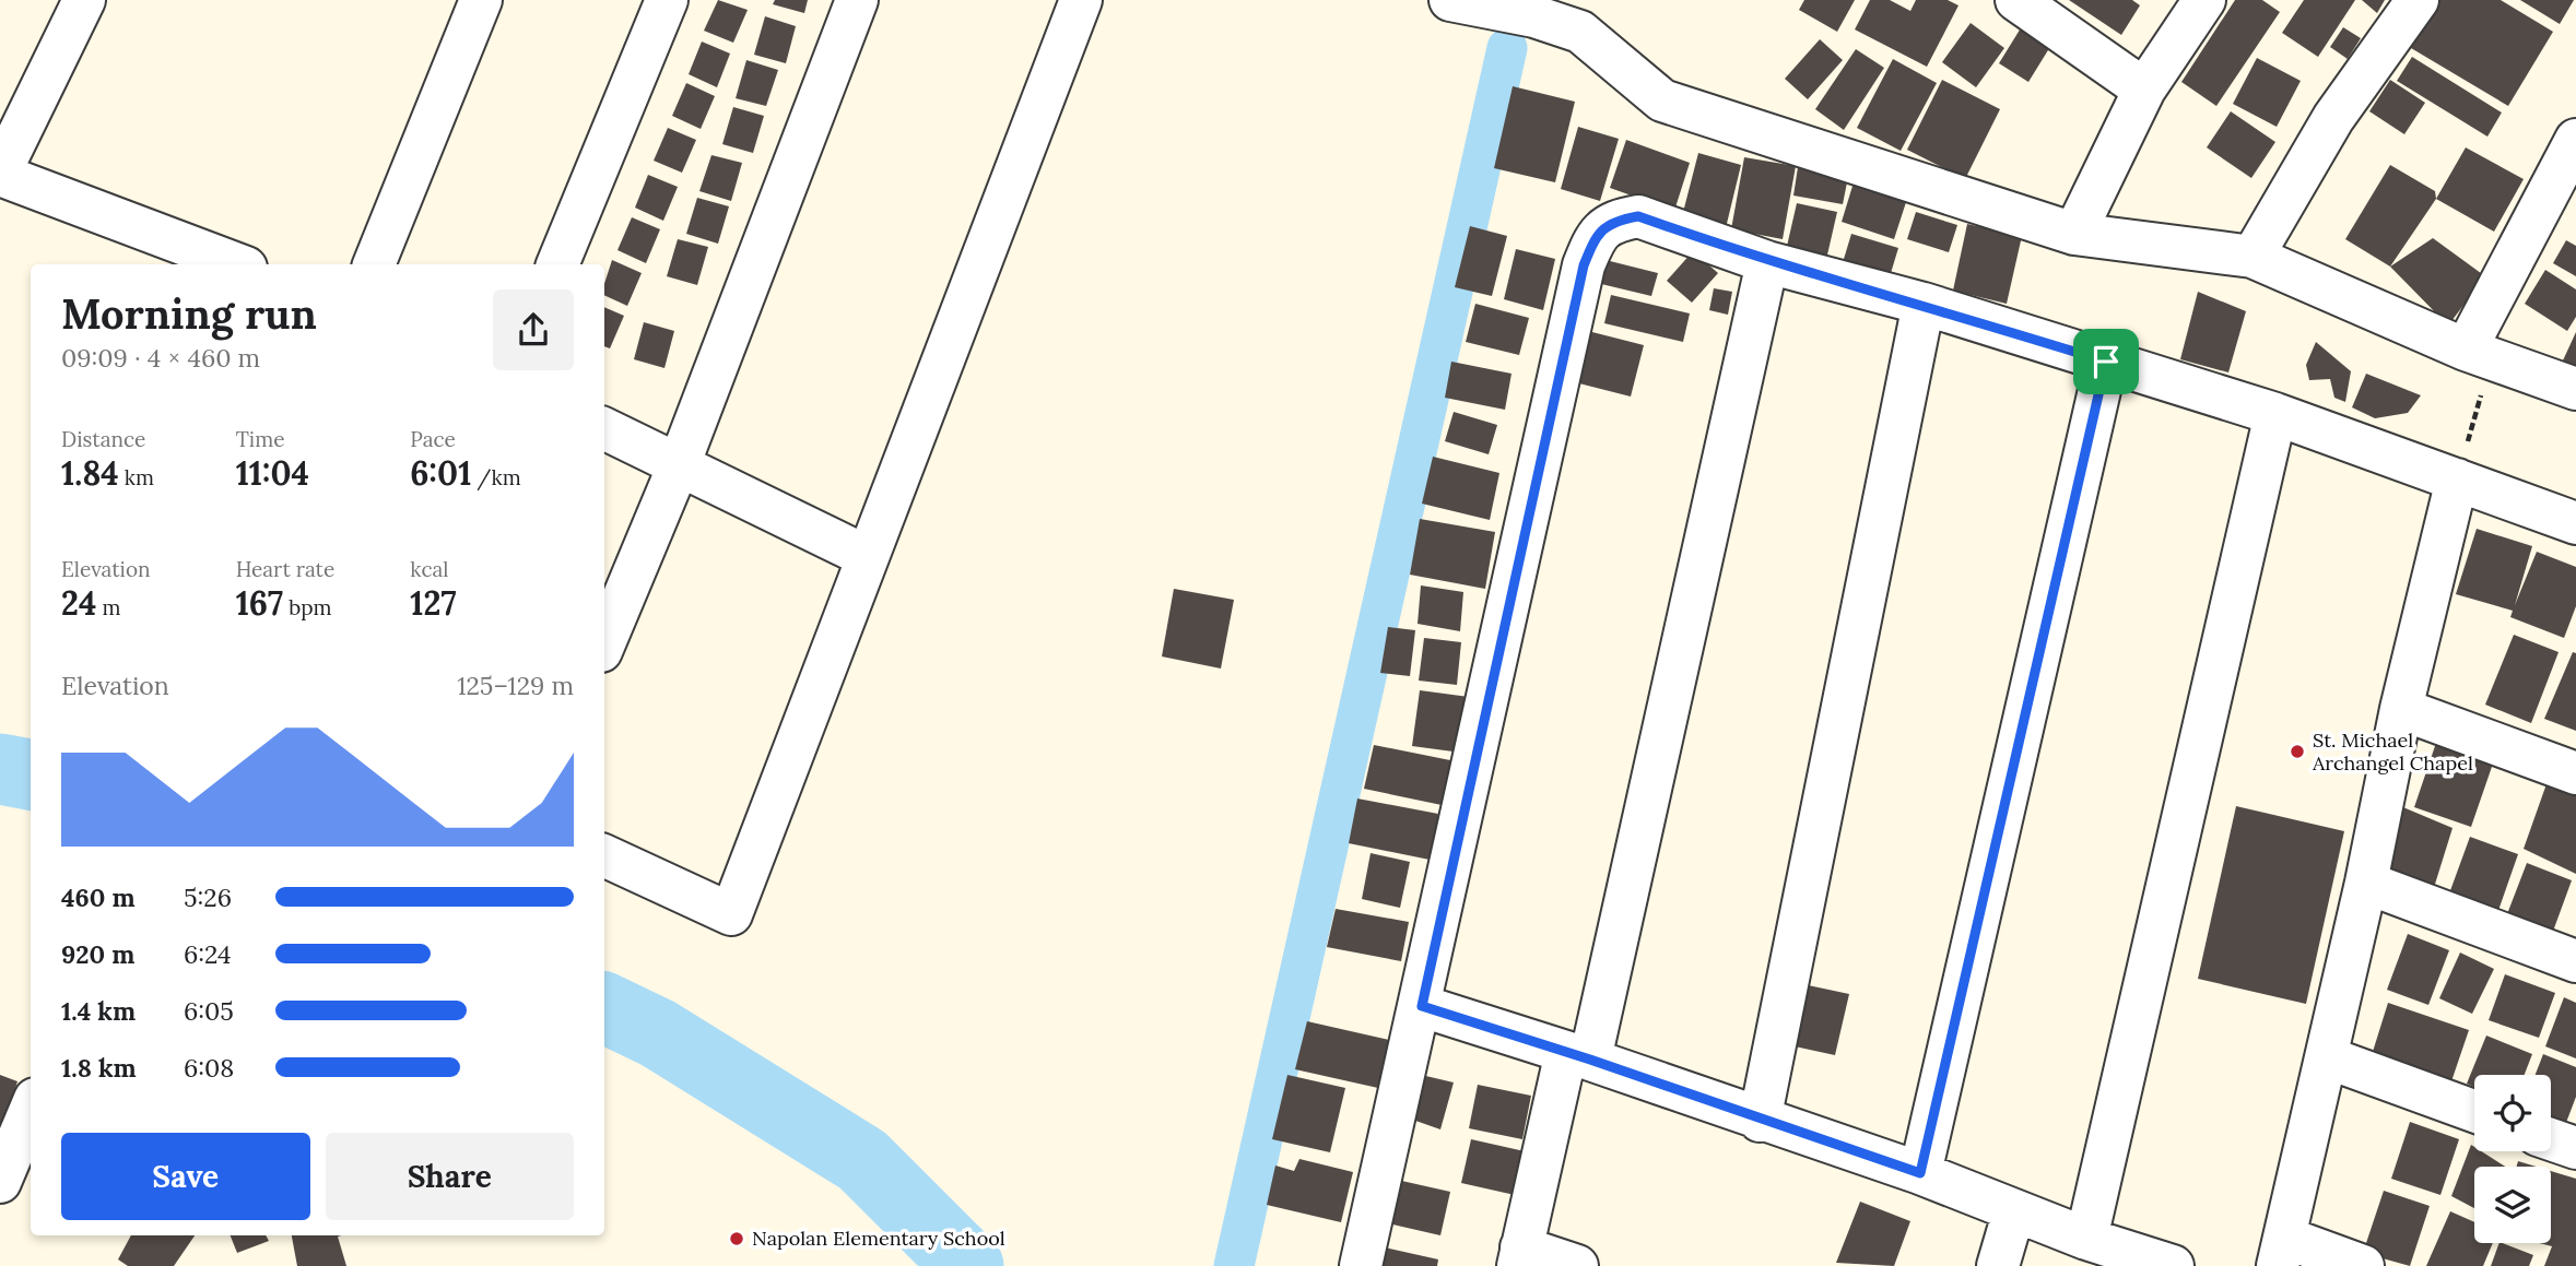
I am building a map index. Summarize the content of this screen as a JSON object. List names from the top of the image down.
{
  "places": ["St. Michael Archangel Chapel", "Napolan Elementary School"],
  "page": {
    "heading": ["Morning run", "09:09 · 4 × 460 m"],
    "stats": [
      ["Distance", "1.84 km"],
      ["Time", "11:04"],
      ["Pace", "6:01 /km"],
      ["Elevation", "24 m"],
      ["Heart rate", "167 bpm"],
      ["kcal", "127"]
    ],
    "chart": ["Elevation", "125–129 m"],
    "list": [
      {
        "name": "460 m",
        "note": "5:26"
      },
      {
        "name": "920 m",
        "note": "6:24"
      },
      {
        "name": "1.4 km",
        "note": "6:05"
      },
      {
        "name": "1.8 km",
        "note": "6:08"
      }
    ],
    "buttons": ["Save", "Share"]
  }
}
